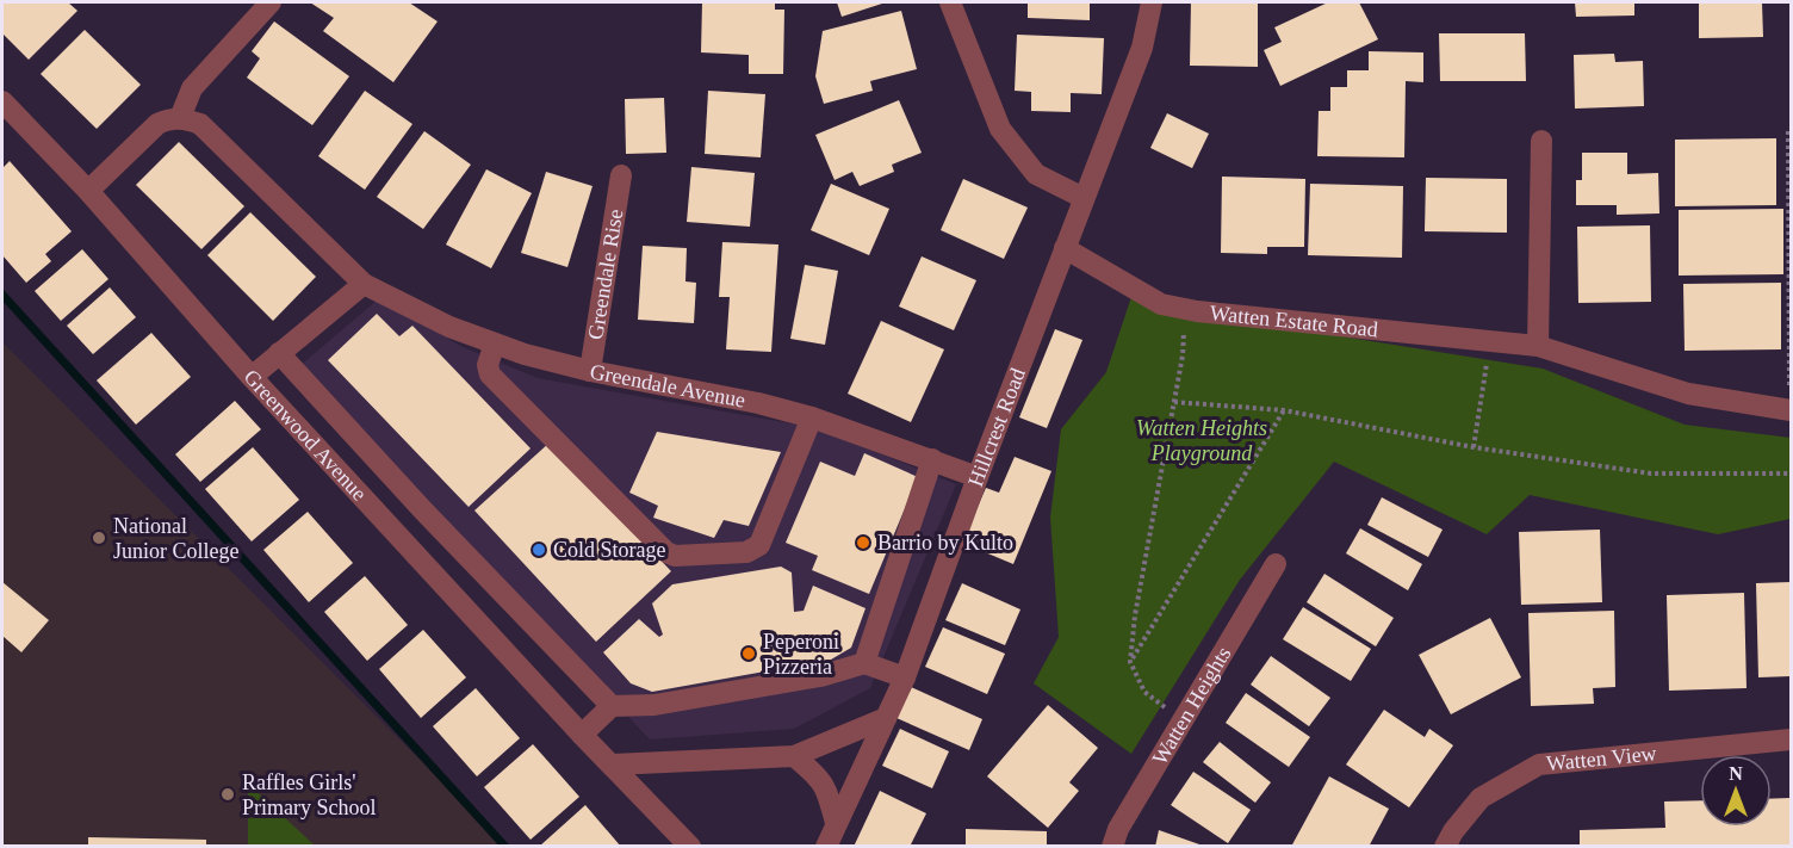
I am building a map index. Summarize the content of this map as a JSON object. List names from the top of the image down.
{
  "streets": {
    "street": [
      "Greendale Rise",
      "Watten Estate Road",
      "Greendale Avenue",
      "Hillcrest Road",
      "Greenwood Avenue",
      "Watten Heights",
      "Watten View"
    ]
  },
  "crossings": [
    ["Greendale Rise", "Greendale Avenue"],
    ["Watten Estate Road", "Hillcrest Road"],
    ["Greendale Avenue", "Hillcrest Road"]
  ],
  "parks": ["Watten Heights Playground"],
  "places": [
    "National Junior College",
    "Barrio by Kulto",
    "Cold Storage",
    "Peperoni Pizzeria",
    "Raffles Girls' Primary School"
  ],
  "north": "top"
}
